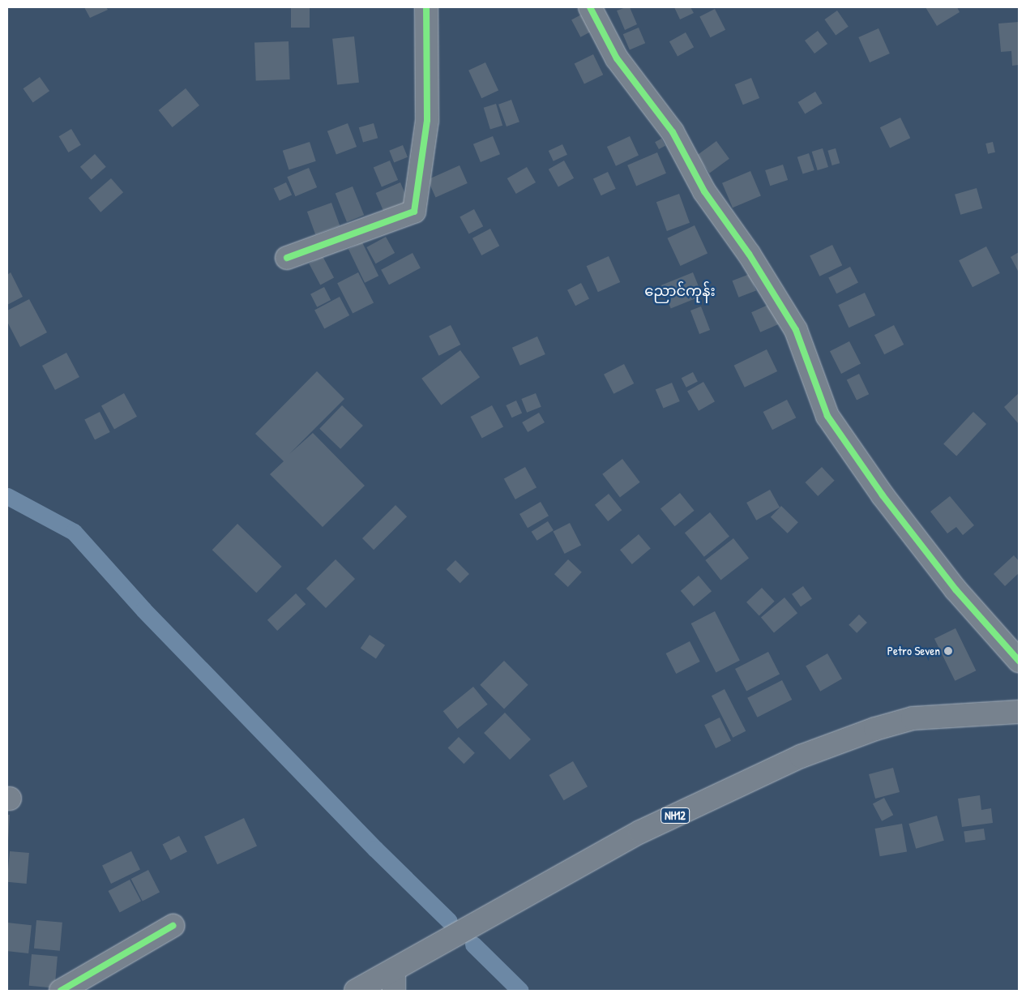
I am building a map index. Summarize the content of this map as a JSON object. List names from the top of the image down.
{
  "streets": {
    "main road": ["NH12"]
  },
  "districts": ["ညောင်ကုန်း"],
  "places": ["Petro Seven"]
}
